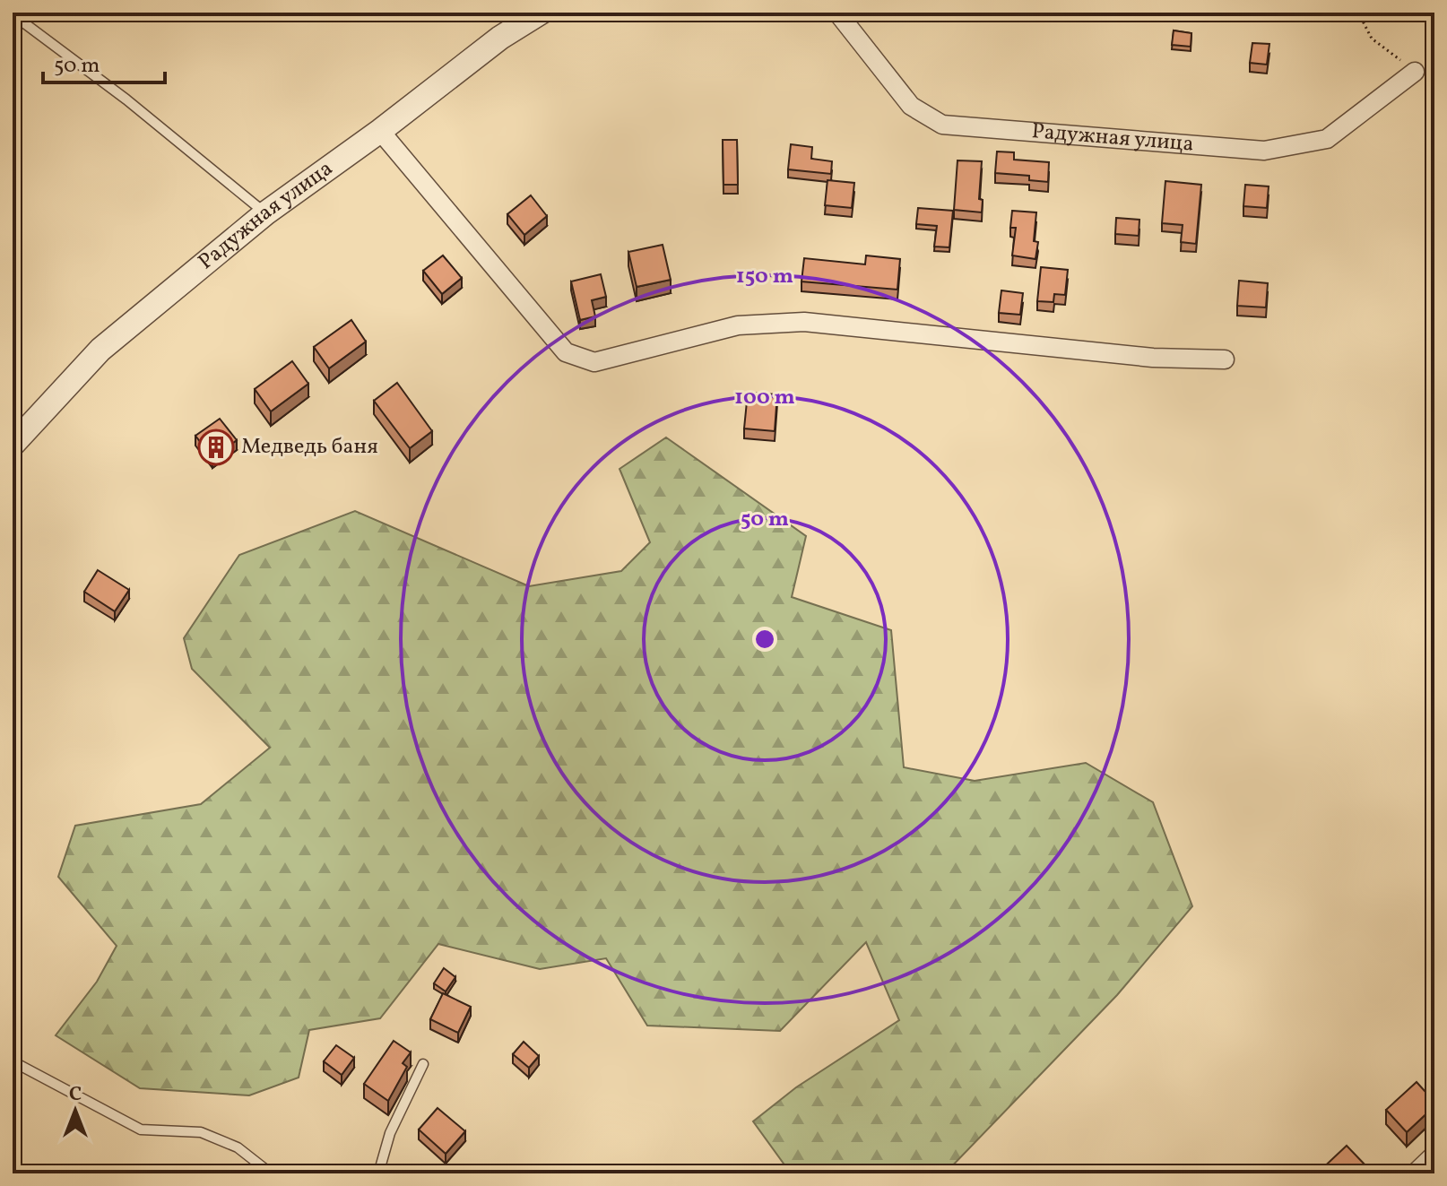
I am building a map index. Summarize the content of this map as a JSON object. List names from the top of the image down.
{
  "streets": {
    "street": ["Радужная улица"]
  },
  "places": {
    "building": ["Медведь баня"]
  },
  "scale_bar": "50 m",
  "north": "top",
  "rings": ["150 m", "100 m", "50 m"]
}
